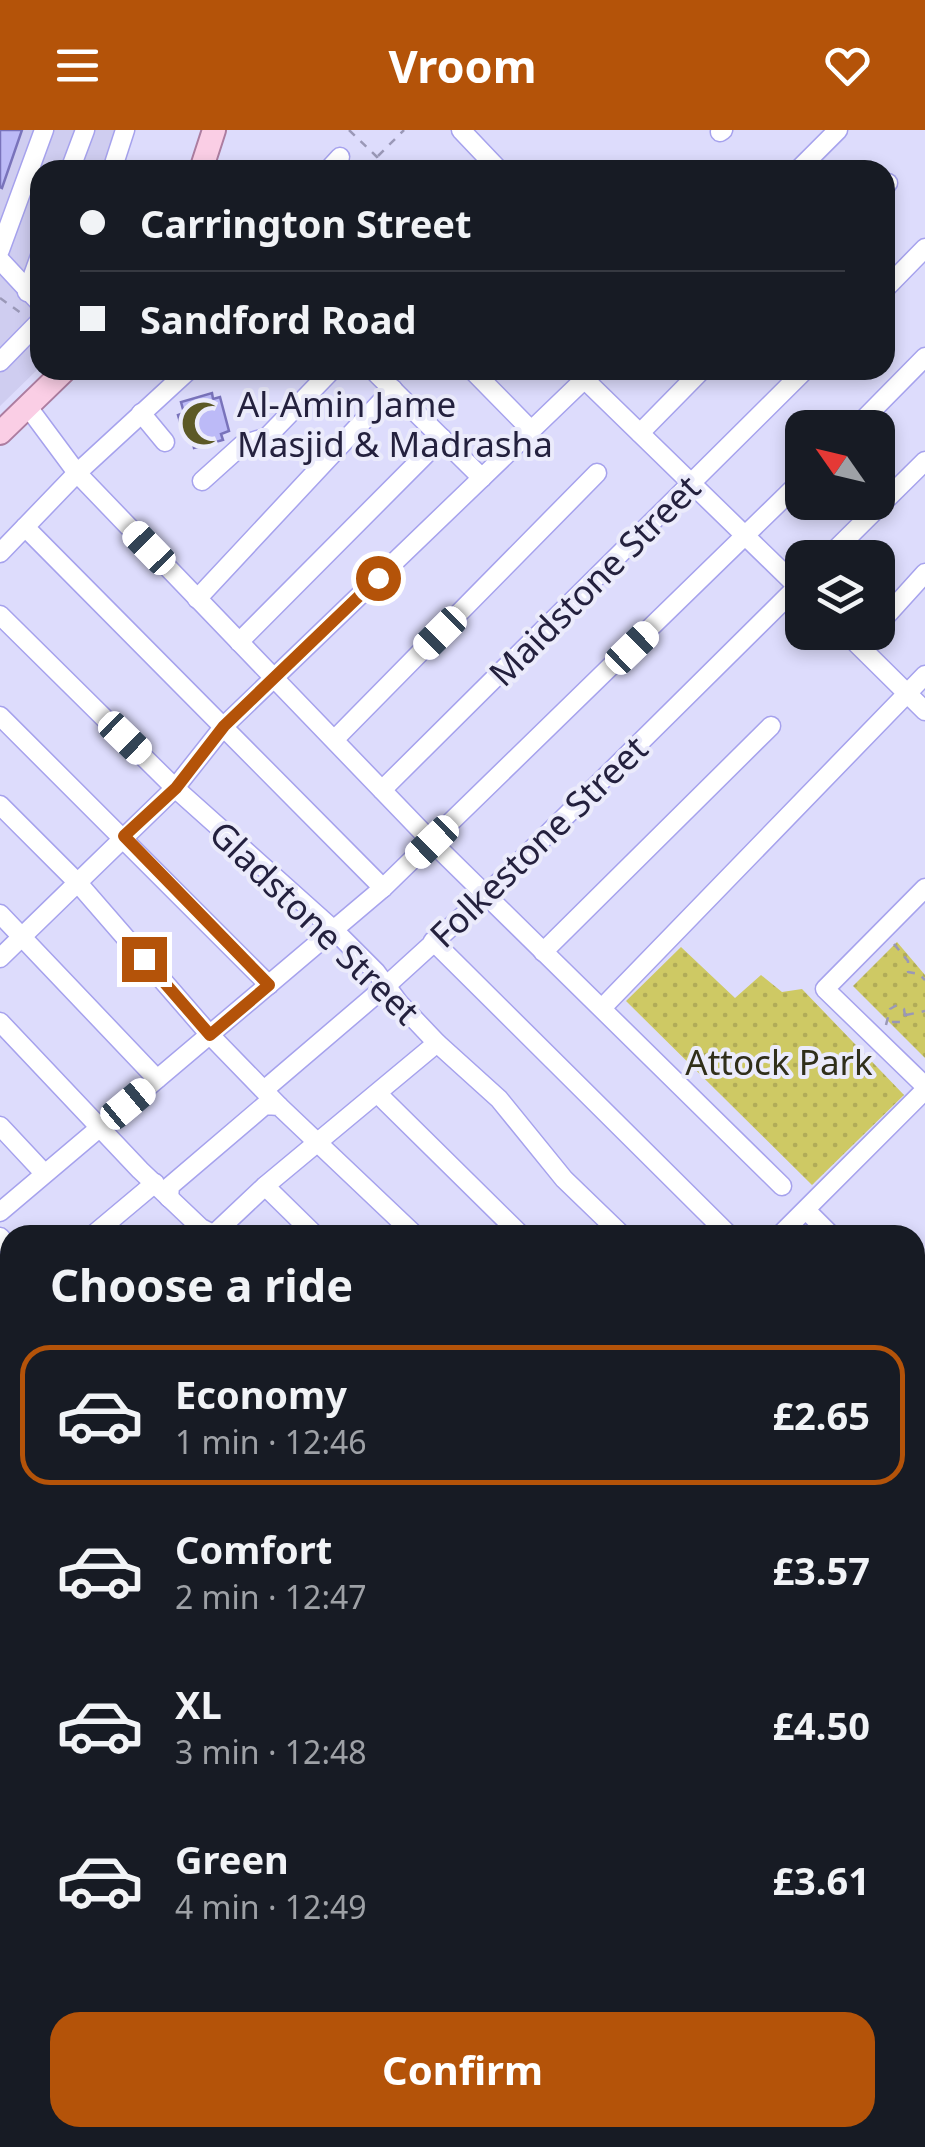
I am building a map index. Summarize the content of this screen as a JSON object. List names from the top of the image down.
{
  "streets": {
    "street": ["Maidstone Street", "Folkestone Street", "Gladstone Street"]
  },
  "crossings": [
    ["Folkestone Street", "Gladstone Street"]
  ],
  "parks": ["Attock Park"],
  "places": {
    "mosque": ["Al-Amin Jame Masjid & Madrasha"]
  },
  "north": "top left",
  "page": {
    "header": "Vroom",
    "banner": ["Carrington Street", "Sandford Road"],
    "heading": "Choose a ride",
    "list": [
      {
        "name": "Economy",
        "note": "1 min · 12:46",
        "value": "£2.65"
      },
      {
        "name": "Comfort",
        "note": "2 min · 12:47",
        "value": "£3.57"
      },
      {
        "name": "XL",
        "note": "3 min · 12:48",
        "value": "£4.50"
      },
      {
        "name": "Green",
        "note": "4 min · 12:49",
        "value": "£3.61"
      }
    ],
    "buttons": "Confirm"
  }
}
